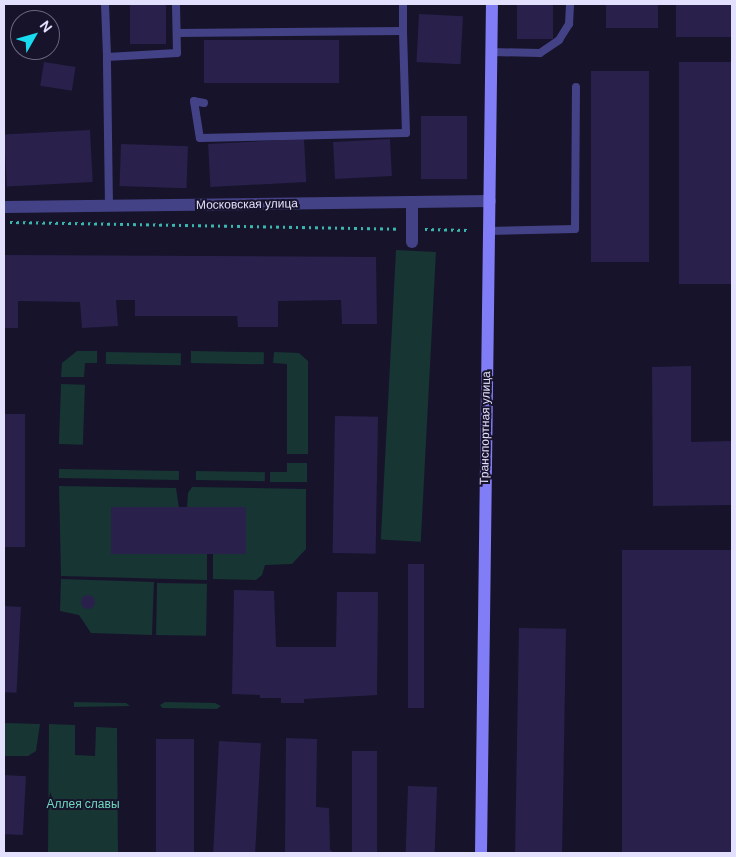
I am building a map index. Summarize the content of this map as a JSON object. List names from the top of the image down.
{
  "streets": {
    "street": ["Московская улица", "Транспортная улица"]
  },
  "crossings": [
    ["Московская улица", "Транспортная улица"]
  ],
  "parks": ["Аллея славы"],
  "north": "top right"
}
